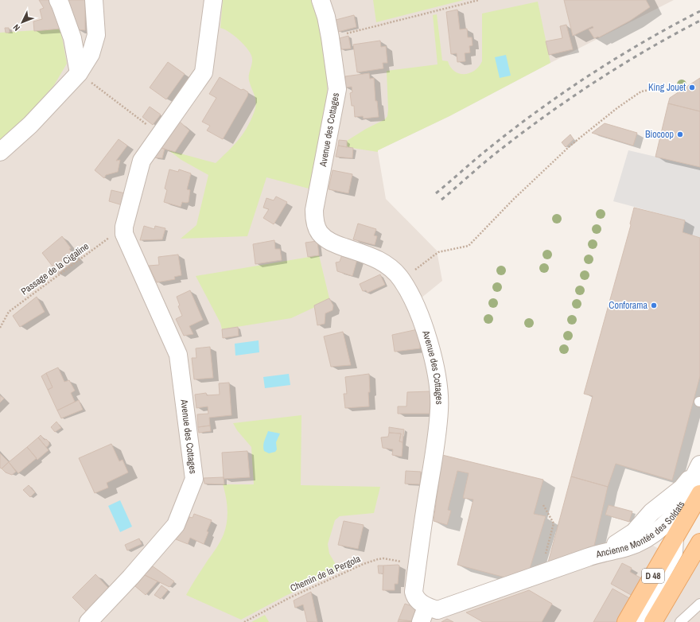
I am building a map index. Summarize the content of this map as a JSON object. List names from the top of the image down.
{
  "streets": {
    "main road": ["D 48"],
    "street": ["Avenue des Cottages", "Ancienne Montée des Soldats"],
    "path": ["Passage de la Cigaline", "Chemin de la Pergola"]
  },
  "crossings": [
    ["Avenue des Cottages", "Passage de la Cigaline"],
    ["Avenue des Cottages", "Ancienne Montée des Soldats"],
    ["Avenue des Cottages", "Chemin de la Pergola"]
  ],
  "places": ["King Jouet", "Biocoop", "Conforama"],
  "north": "bottom left"
}
